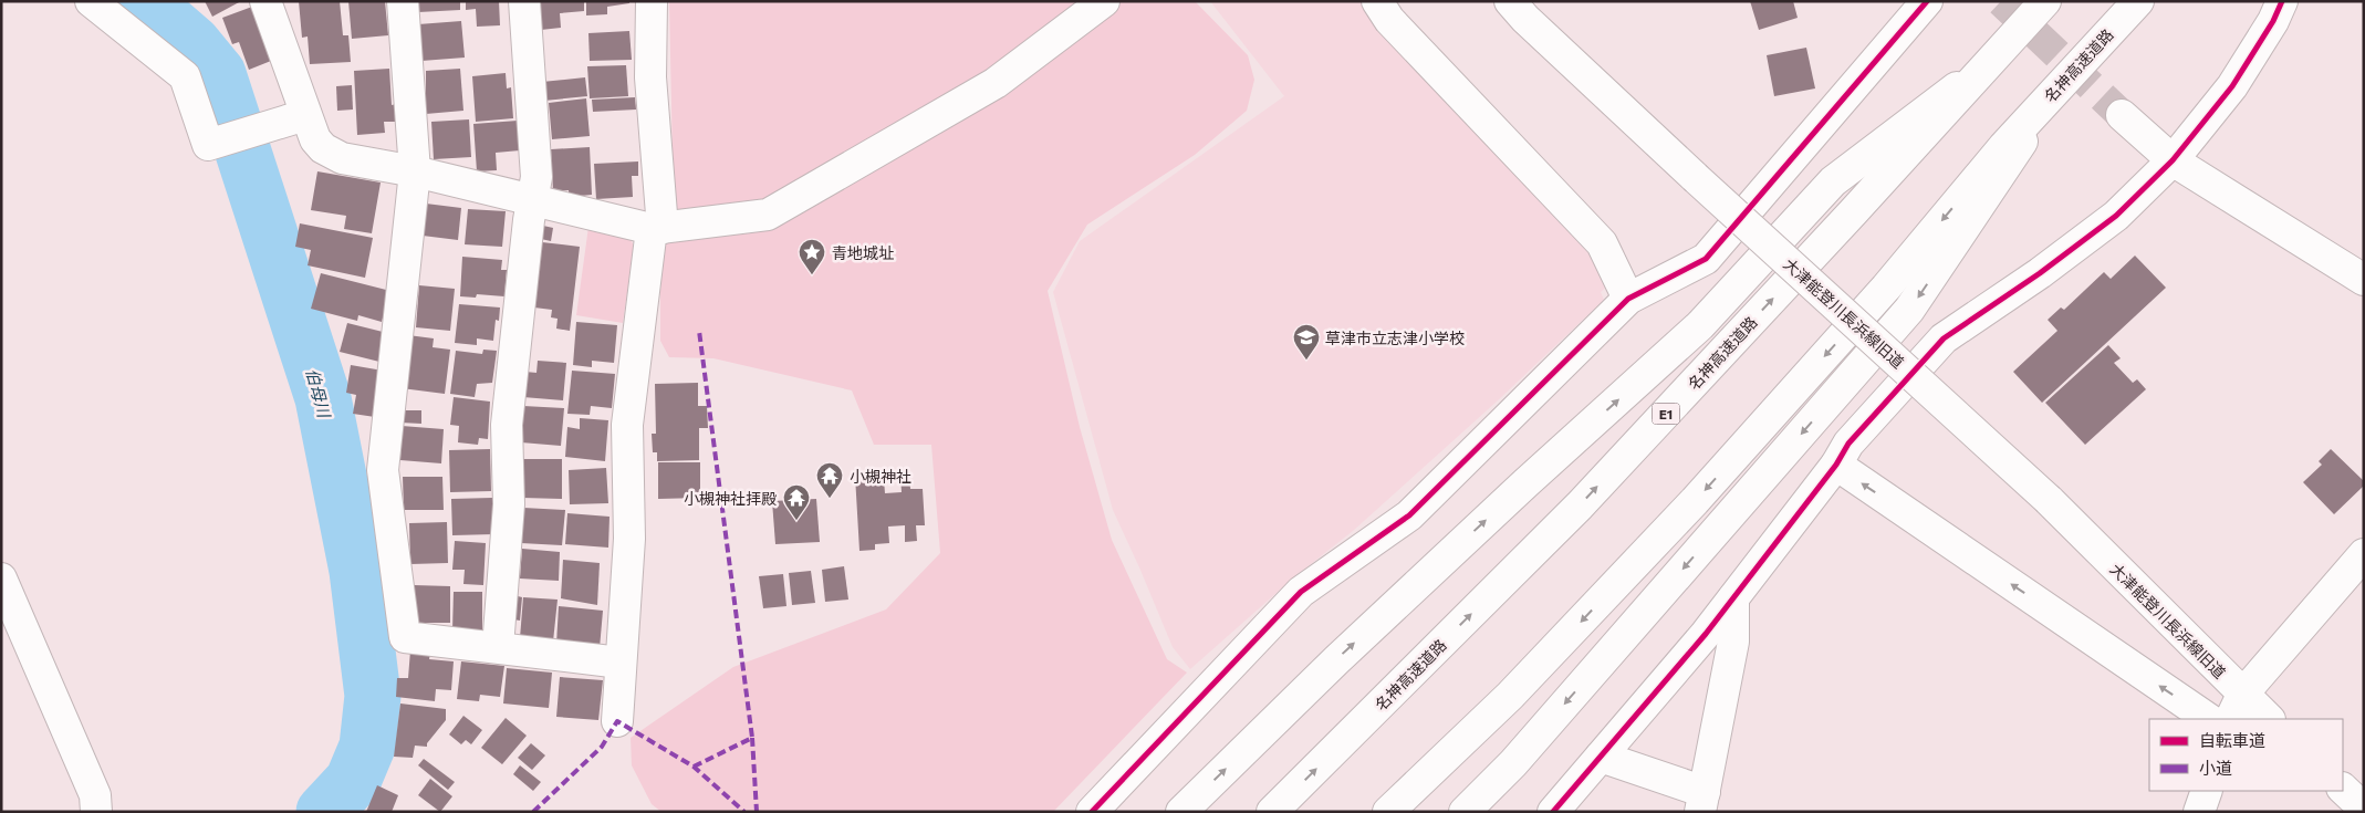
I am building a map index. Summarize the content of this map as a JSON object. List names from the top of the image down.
{
  "streets": {
    "main road": ["名神高速道路", "大津能登川長浜線旧道", "E1"]
  },
  "water": ["伯母川"],
  "places": {
    "place": ["青地城址"],
    "school or university": ["草津市立志津小学校"],
    "temple": ["小槻神社", "小槻神社拝殿"]
  },
  "legend": ["自転車道", "小道"]
}
